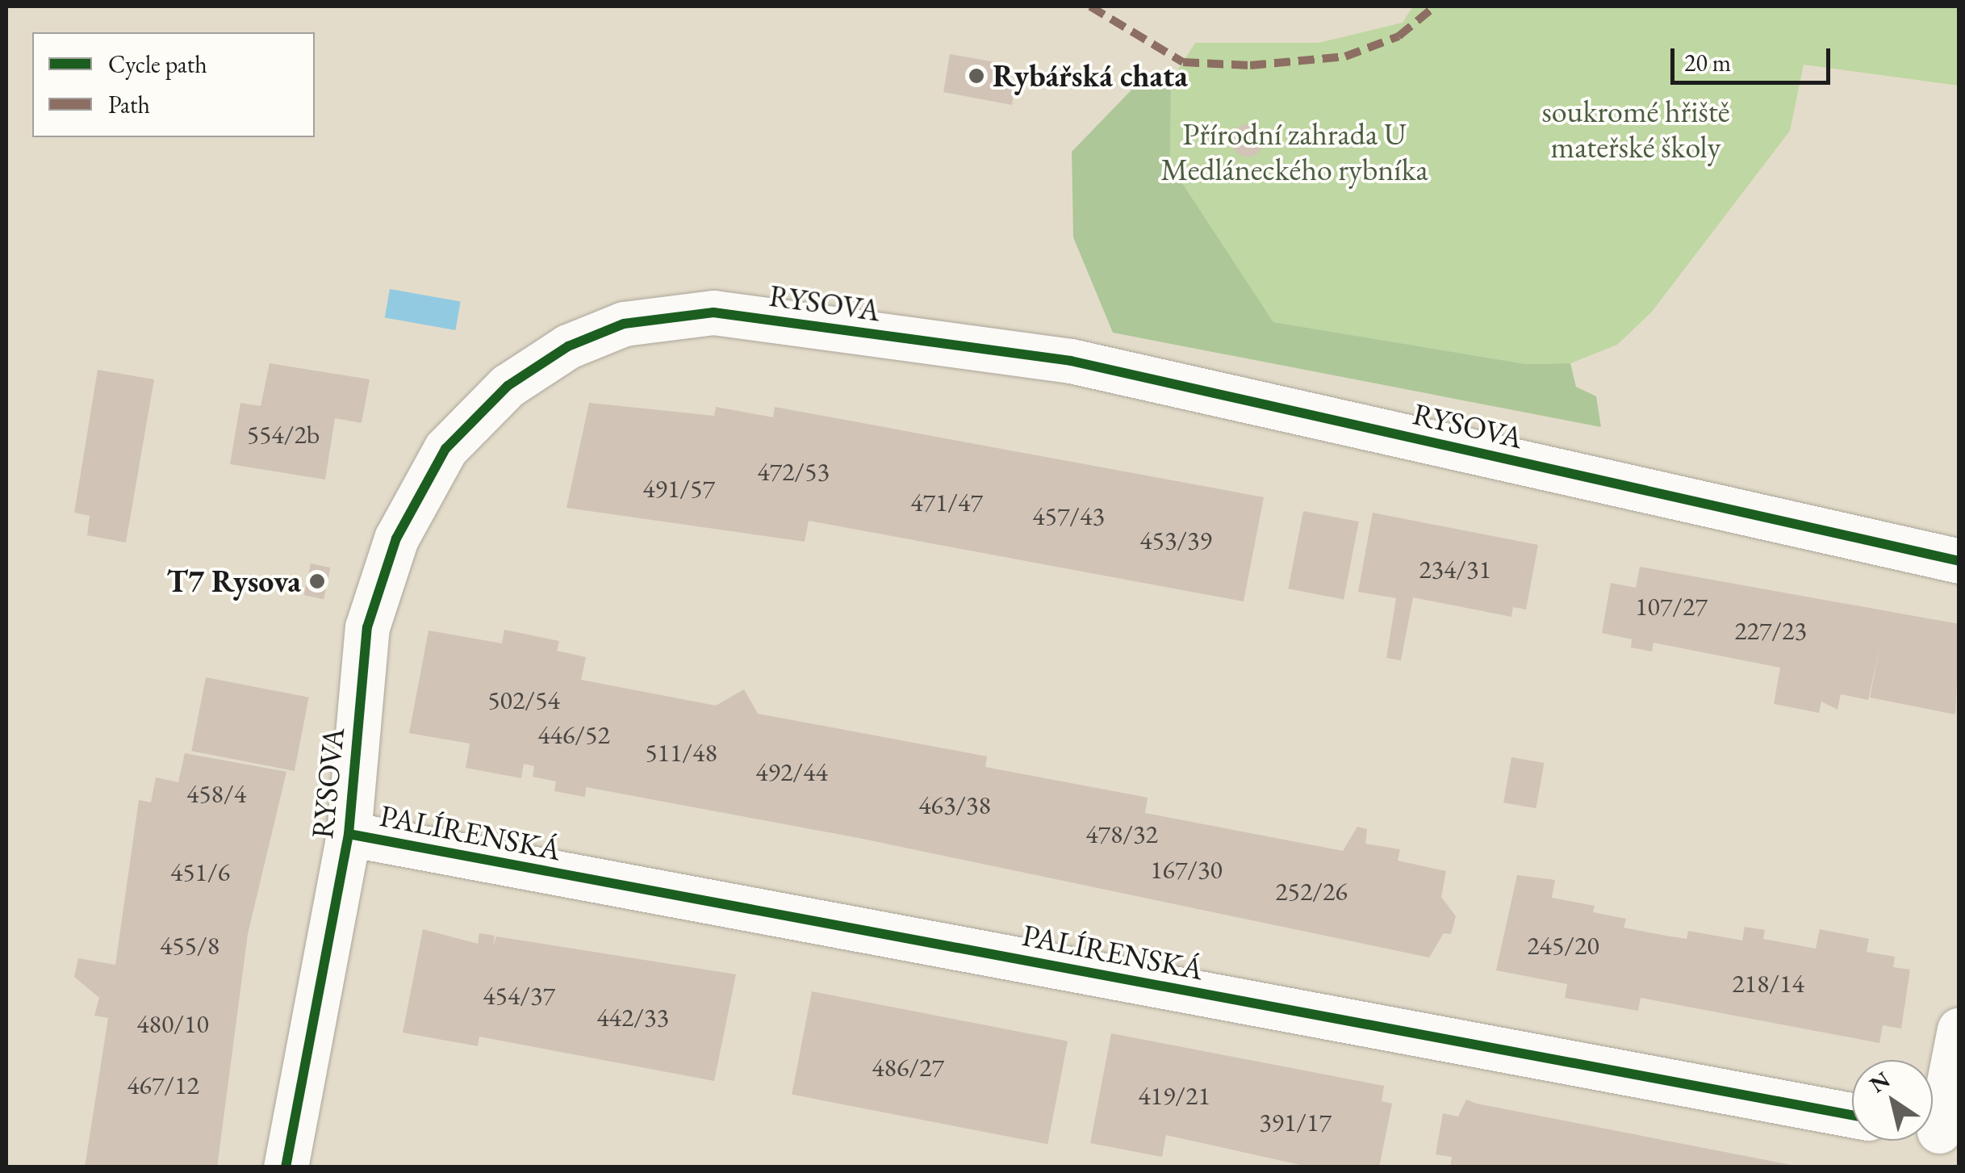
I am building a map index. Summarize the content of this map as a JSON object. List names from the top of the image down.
{
  "streets": {
    "street": ["RYSOVA", "PALÍRENSKÁ"]
  },
  "crossings": [
    ["RYSOVA", "PALÍRENSKÁ"]
  ],
  "parks": ["soukromé hřiště mateřské školy", "Přírodní zahrada U Medláneckého rybníka"],
  "places": ["Rybářská chata", "T7 Rysova"],
  "house_numbers": [
    "554/2b",
    "472/53",
    "491/57",
    "471/47",
    "457/43",
    "453/39",
    "234/31",
    "107/27",
    "227/23",
    "502/54",
    "446/52",
    "511/48",
    "492/44",
    "458/4",
    "463/38",
    "478/32",
    "167/30",
    "451/6",
    "252/26",
    "455/8",
    "245/20",
    "218/14",
    "454/37",
    "442/33",
    "480/10",
    "486/27",
    "467/12",
    "419/21",
    "391/17"
  ],
  "legend": ["Cycle path", "Path"],
  "scale_bar": "20 m",
  "north": "top left"
}
